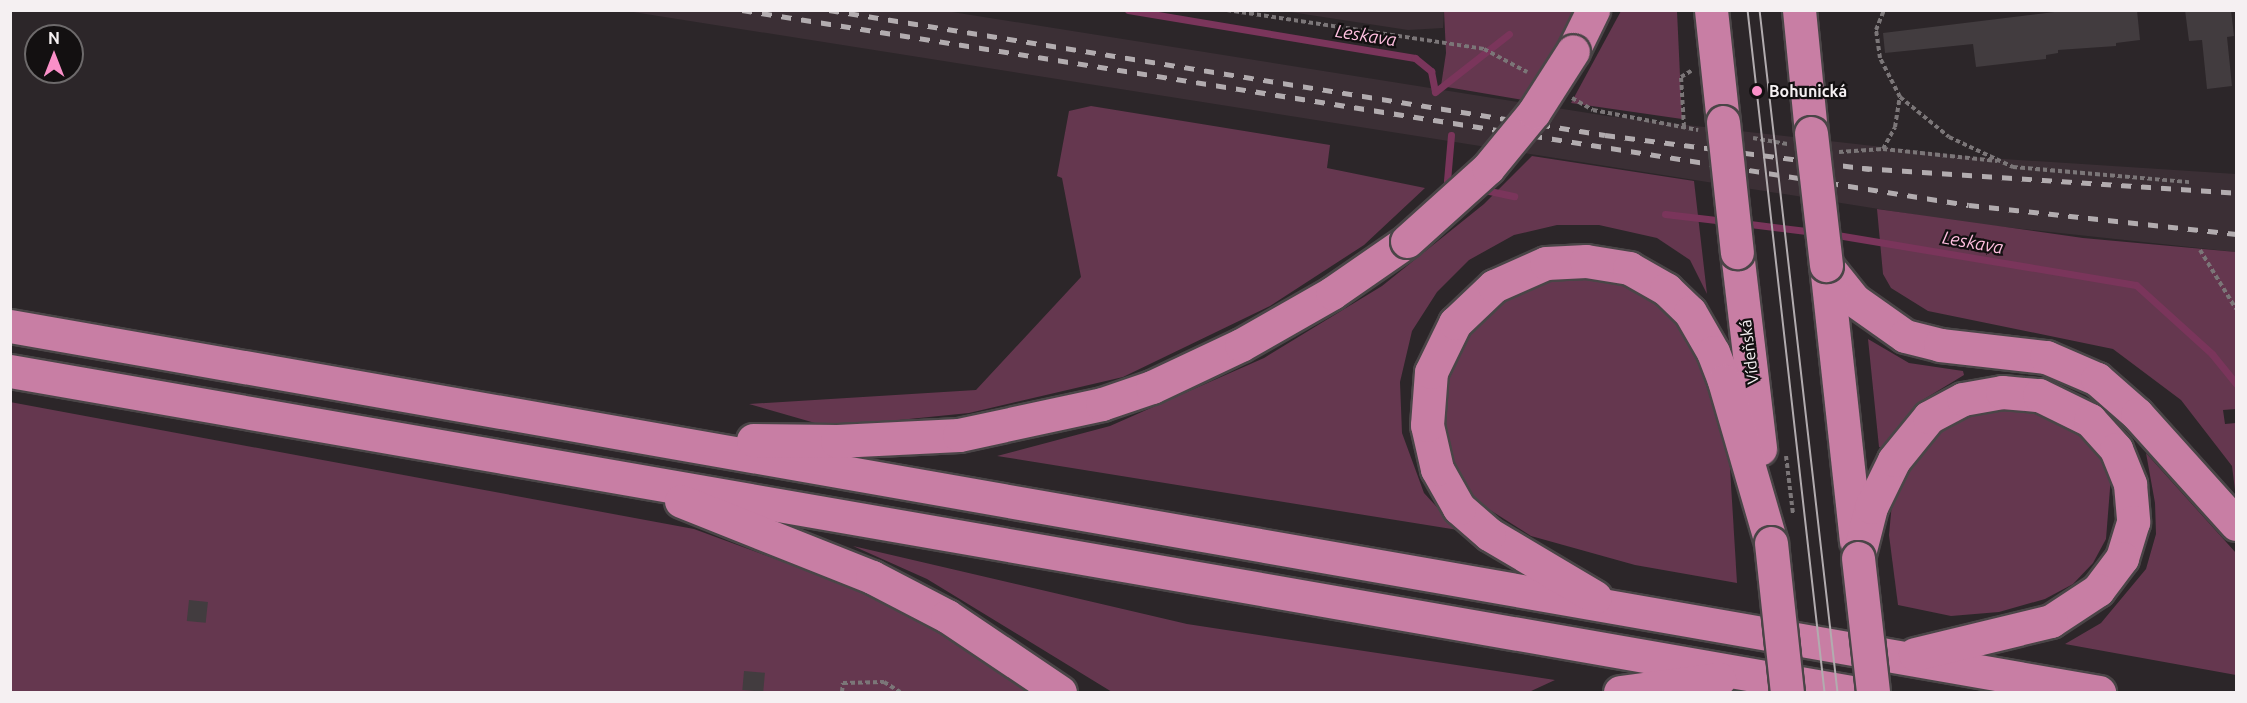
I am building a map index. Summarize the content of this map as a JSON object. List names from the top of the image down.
{
  "streets": {
    "highway": ["Vídeňská"]
  },
  "water": ["Leskava"],
  "places": ["Bohunická"],
  "north": "top"
}
